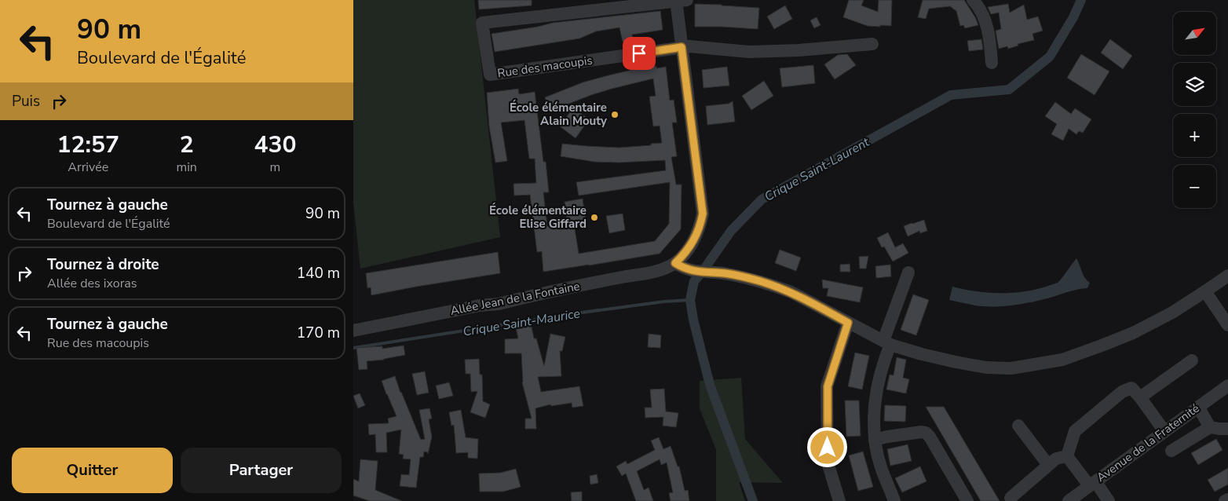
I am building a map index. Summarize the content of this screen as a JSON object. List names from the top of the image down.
{
  "streets": {
    "street": ["Rue des macoupis", "Allée Jean de la Fontaine", "Avenue de la Fraternité"]
  },
  "water": ["Crique Saint-Laurent", "Crique Saint-Maurice"],
  "places": ["École élémentaire Alain Mouty", "École élémentaire Elise Giffard"],
  "north": "top right",
  "page": {
    "turn": ["90 m", "Boulevard de l'Égalité"],
    "map_buttons": ["+", "−"],
    "then": "Puis",
    "eta": [
      "12:57",
      "Arrivée",
      "2",
      "min",
      "430",
      "m"
    ],
    "list": [
      {
        "name": "Tournez à gauche",
        "note": "Boulevard de l'Égalité",
        "value": "90 m"
      },
      {
        "name": "Tournez à droite",
        "note": "Allée des ixoras",
        "value": "140 m"
      },
      {
        "name": "Tournez à gauche",
        "note": "Rue des macoupis",
        "value": "170 m"
      }
    ],
    "buttons": ["Quitter", "Partager"]
  }
}
